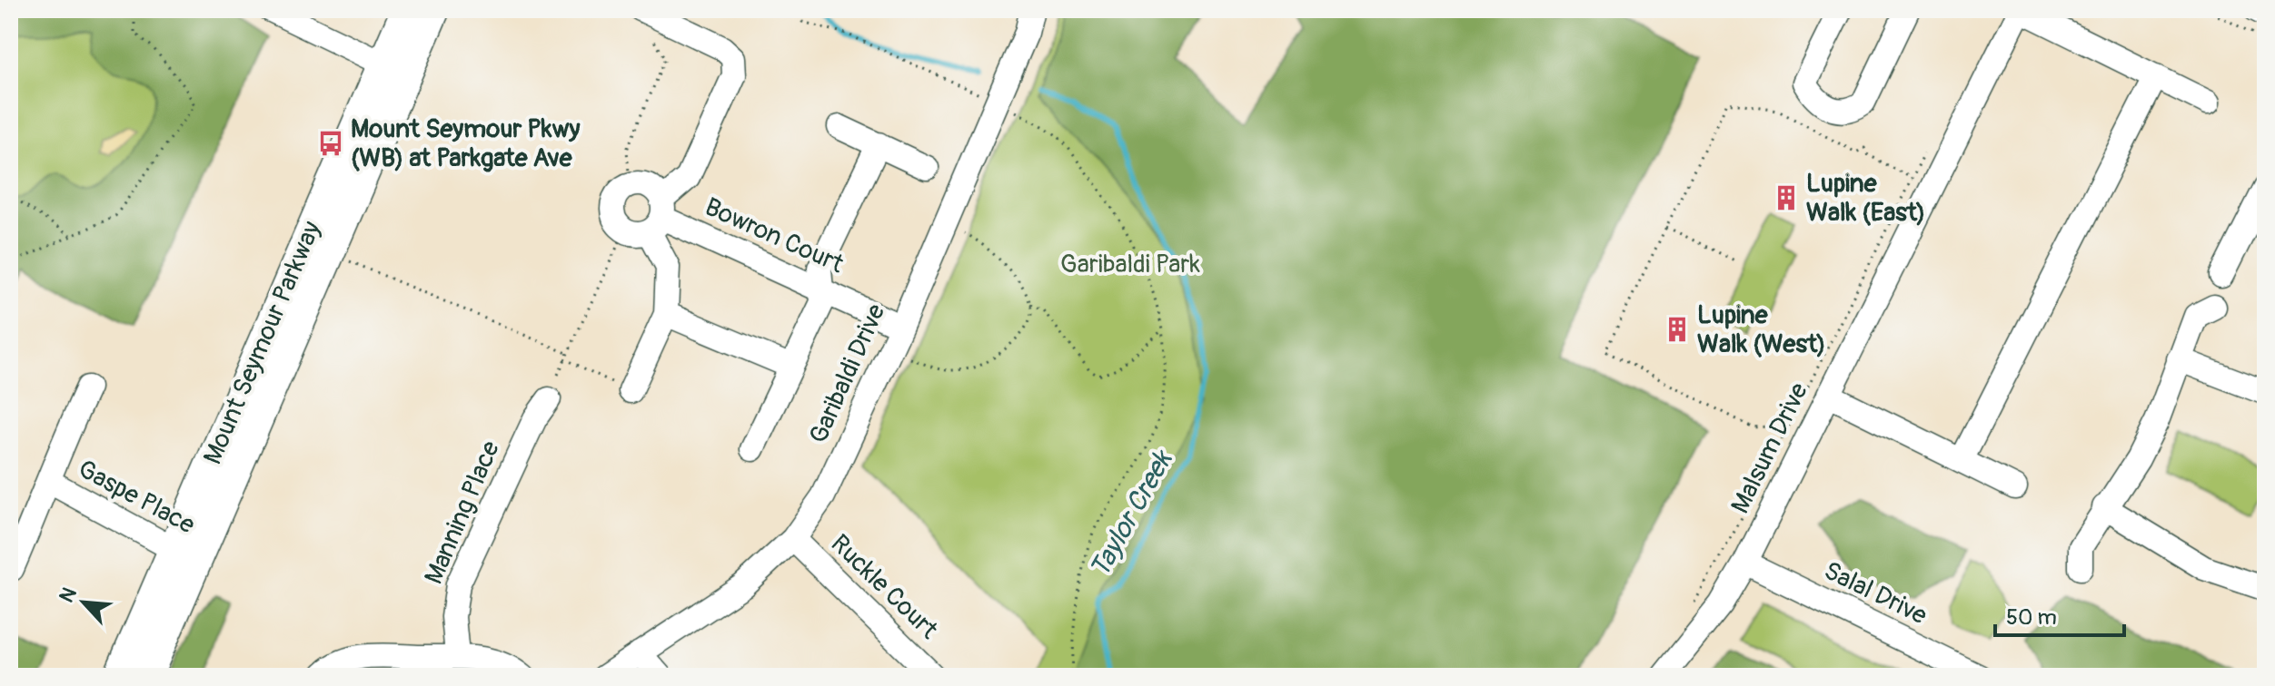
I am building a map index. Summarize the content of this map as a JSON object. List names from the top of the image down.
{
  "streets": {
    "main road": ["Mount Seymour Parkway"],
    "street": [
      "Bowron Court",
      "Garibaldi Drive",
      "Malsum Drive",
      "Gaspe Place",
      "Manning Place",
      "Ruckle Court",
      "Salal Drive"
    ]
  },
  "crossings": [
    ["Bowron Court", "Garibaldi Drive"],
    ["Mount Seymour Parkway", "Gaspe Place"],
    ["Garibaldi Drive", "Ruckle Court"],
    ["Malsum Drive", "Salal Drive"]
  ],
  "water": ["Taylor Creek"],
  "parks": ["Garibaldi Park"],
  "places": {
    "bus stop": ["Mount Seymour Pkwy (WB) at Parkgate Ave"],
    "building": ["Lupine Walk (East)", "Lupine Walk (West)"]
  },
  "scale_bar": "50 m",
  "north": "top left"
}
